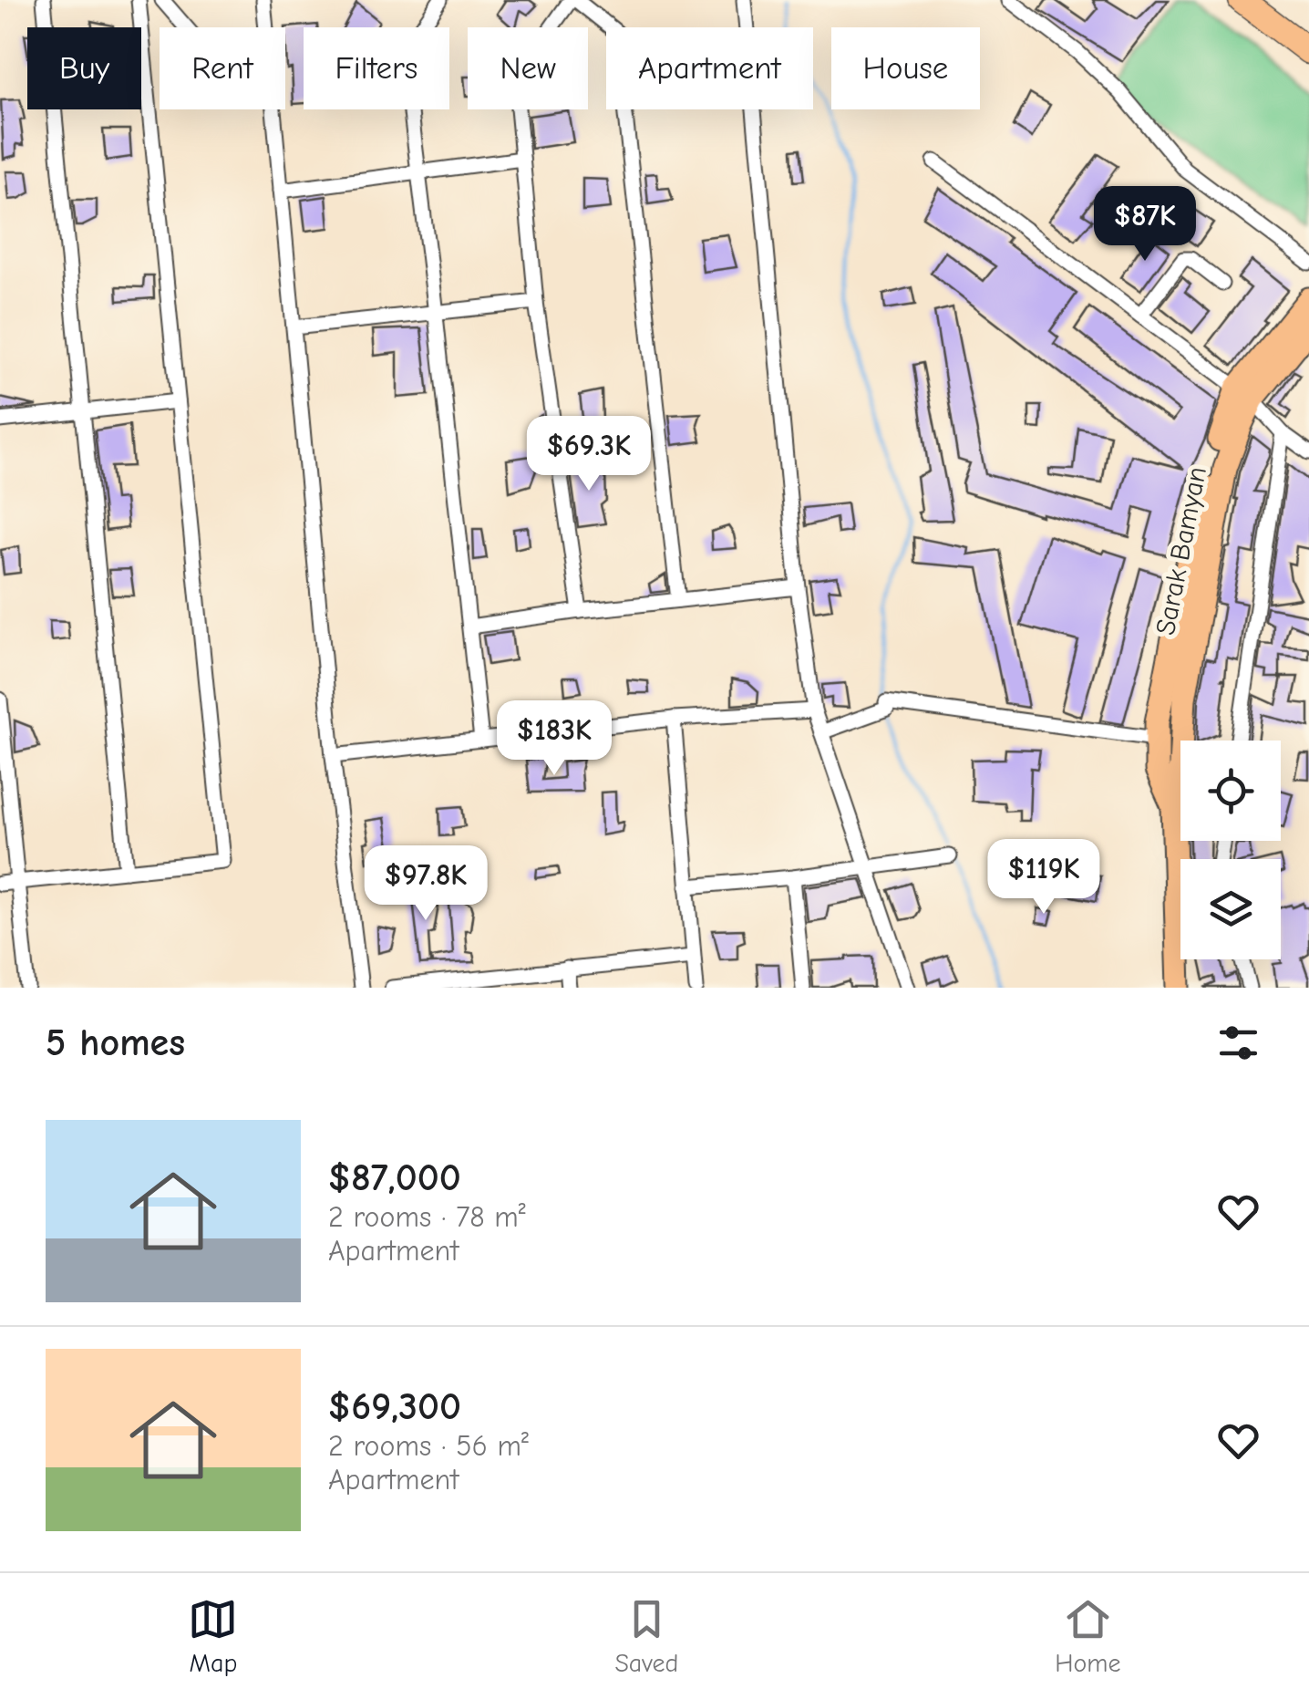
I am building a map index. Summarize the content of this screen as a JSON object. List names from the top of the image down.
{
  "streets": {
    "main road": ["Sarak Bamyan"]
  },
  "page": {
    "chip": [
      "Buy",
      "Rent",
      "Filters",
      "New",
      "Apartment",
      "House"
    ],
    "price": [
      "$87K",
      "$69.3K",
      "$183K",
      "$119K",
      "$97.8K"
    ],
    "heading": "5 homes",
    "list": [
      {
        "name": "$87,000",
        "note": "2 rooms · 78 m² · Apartment"
      },
      {
        "name": "$69,300",
        "note": "2 rooms · 56 m² · Apartment"
      }
    ],
    "tabs": ["Map", "Saved", "Home"]
  }
}
